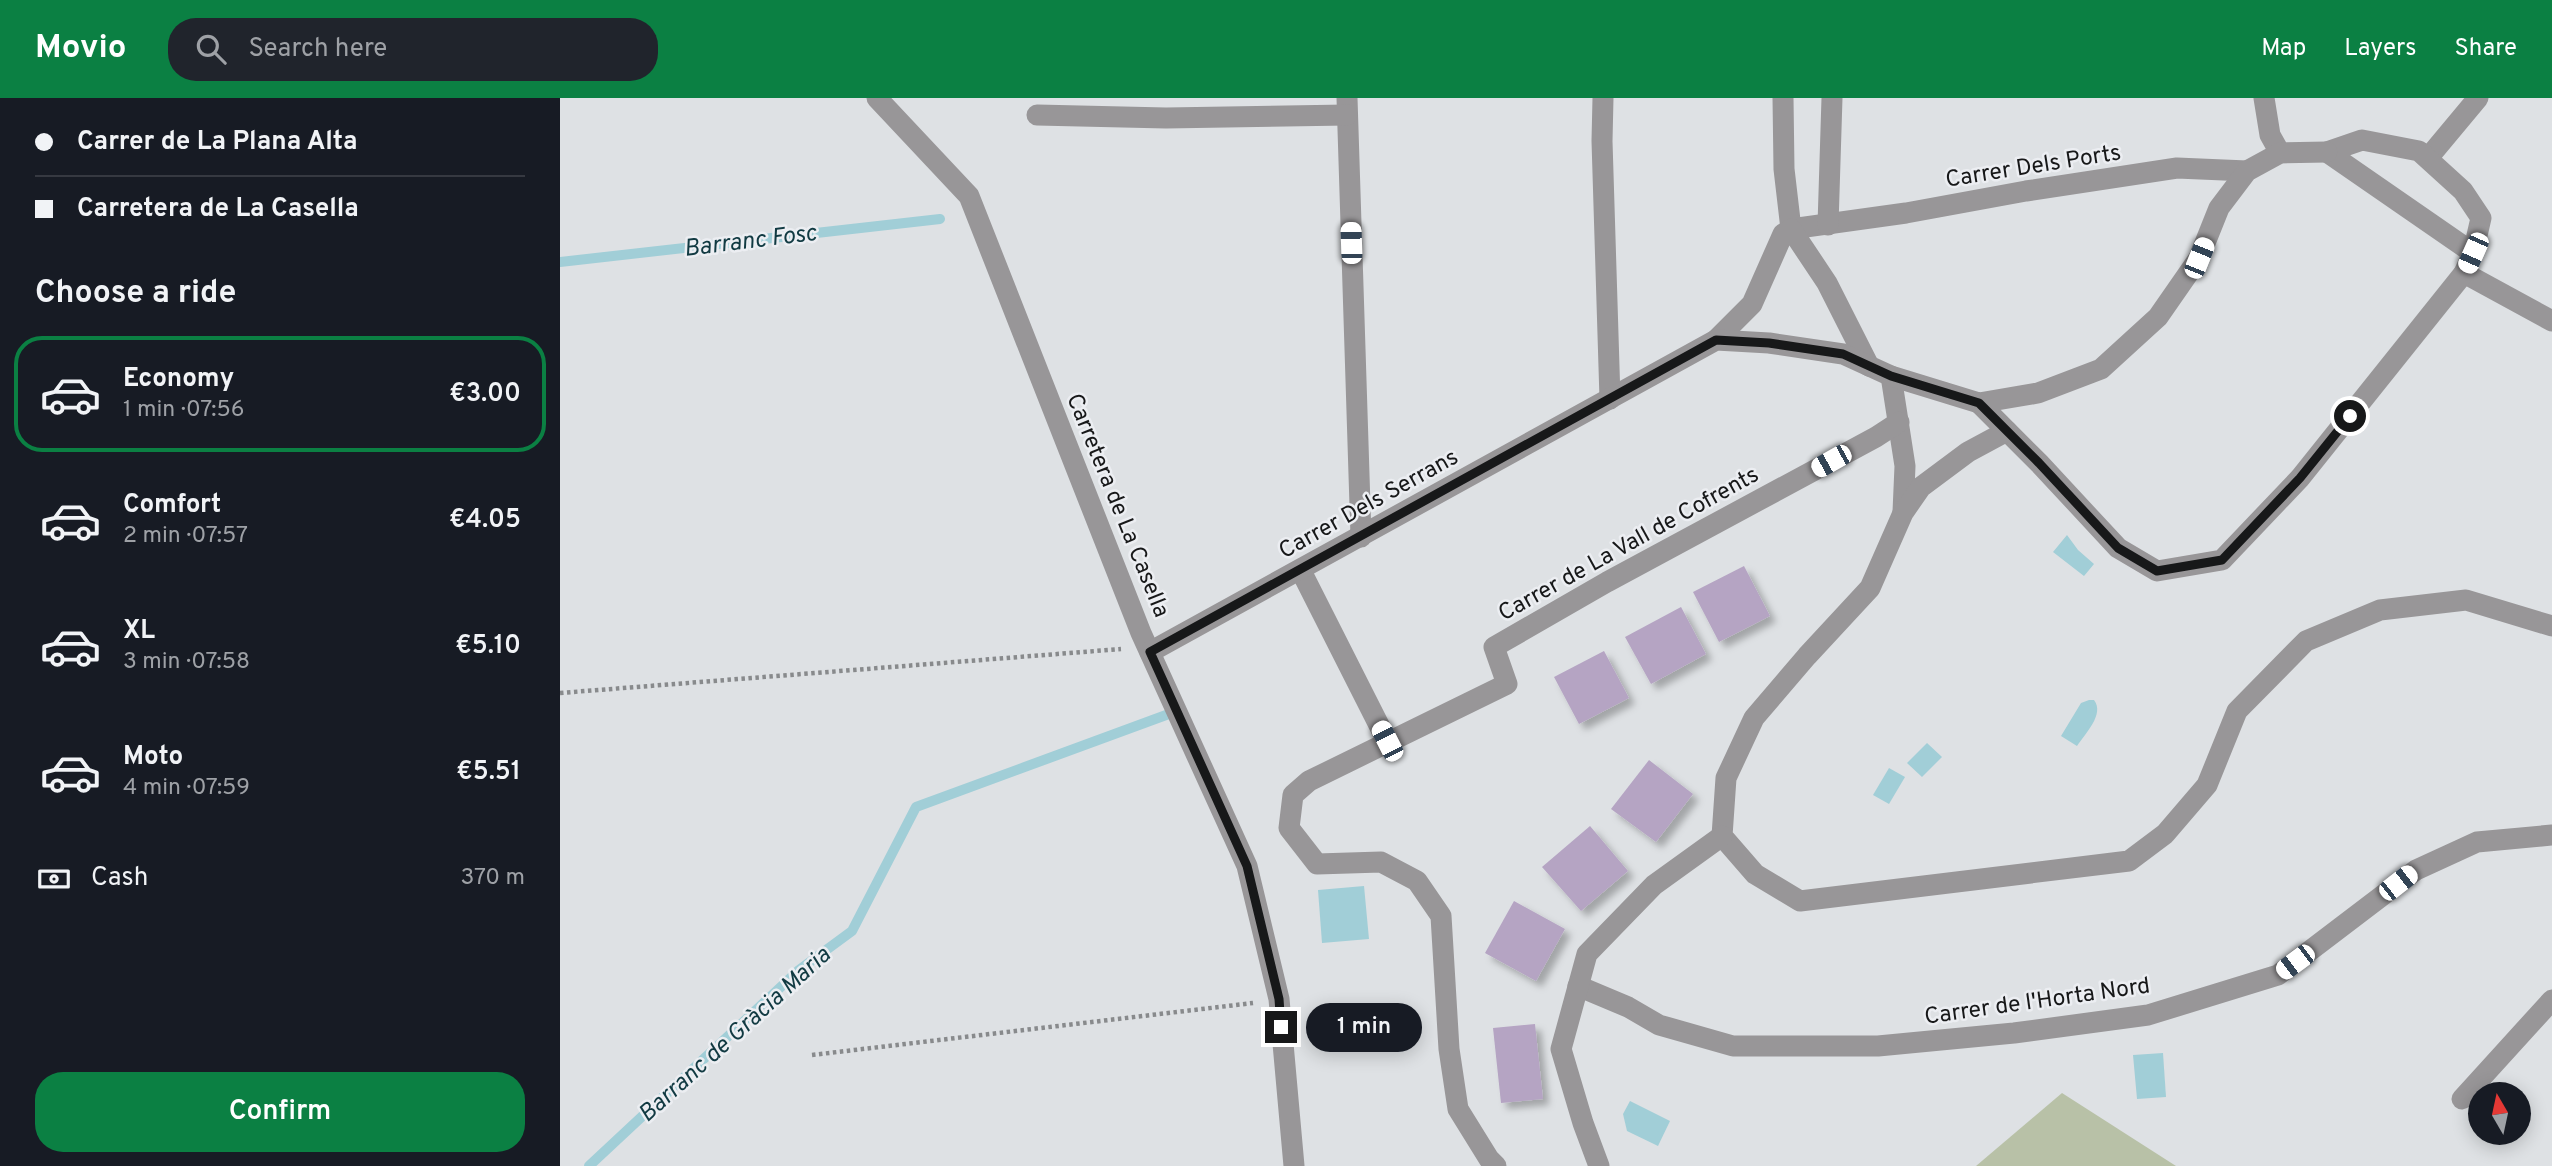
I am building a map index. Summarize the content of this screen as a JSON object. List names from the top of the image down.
{
  "streets": {
    "street": [
      "Carrer Dels Ports",
      "Carrer Dels Serrans",
      "Carretera de La Casella",
      "Carrer de La Vall de Cofrents",
      "Carrer de l'Horta Nord"
    ]
  },
  "crossings": [
    ["Carrer Dels Serrans", "Carretera de La Casella"]
  ],
  "water": ["Barranc Fosc", "Barranc de Gràcia Maria"],
  "north": "top",
  "page": {
    "header": "Movio",
    "search": "Search here",
    "nav": ["Map", "Layers", "Share"],
    "banner": ["Carrer de La Plana Alta", "Carretera de La Casella"],
    "heading": "Choose a ride",
    "list": [
      {
        "name": "Economy",
        "note": "1 min · 07:56",
        "value": "€3.00"
      },
      {
        "name": "Comfort",
        "note": "2 min · 07:57",
        "value": "€4.05"
      },
      {
        "name": "XL",
        "note": "3 min · 07:58",
        "value": "€5.10"
      },
      {
        "name": "Moto",
        "note": "4 min · 07:59",
        "value": "€5.51"
      }
    ],
    "pay": ["Cash", "370 m"],
    "bubble": "1 min",
    "buttons": "Confirm"
  }
}
